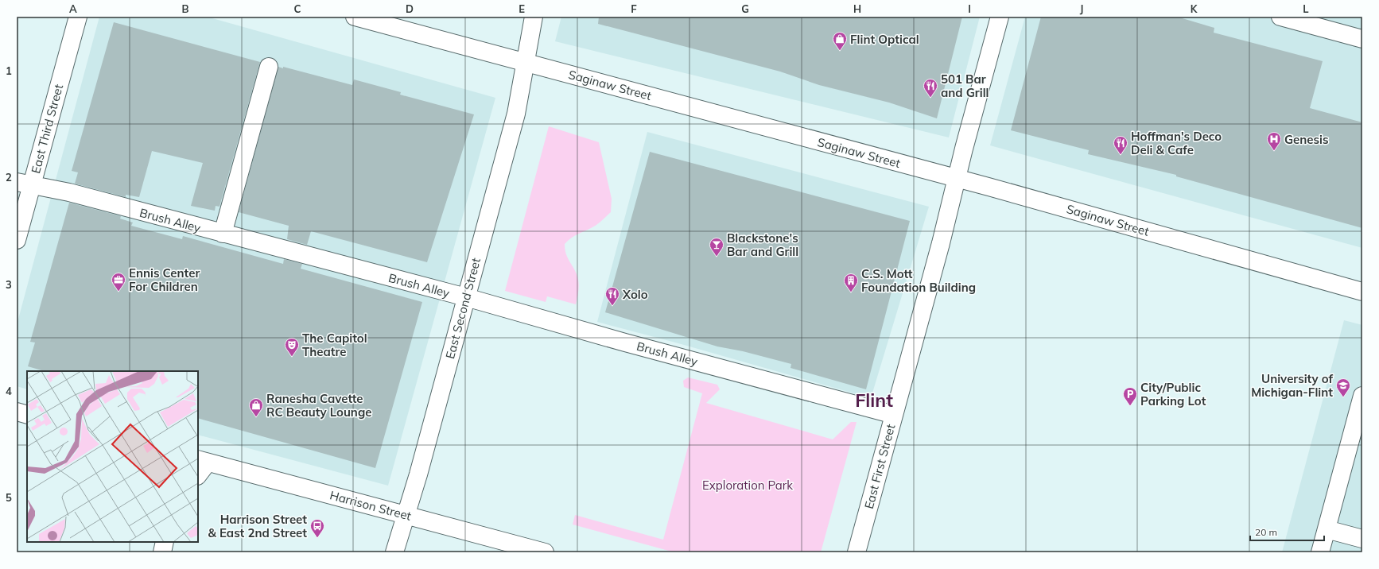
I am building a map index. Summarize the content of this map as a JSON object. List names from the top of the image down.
{
  "streets": {
    "street": [
      "Saginaw Street",
      "East Third Street",
      "Brush Alley",
      "East Second Street",
      "East First Street",
      "Harrison Street"
    ]
  },
  "crossings": [
    ["Saginaw Street", "East Second Street"],
    ["Saginaw Street", "East First Street"],
    ["East Third Street", "Brush Alley"],
    ["Brush Alley", "East Second Street"],
    ["Brush Alley", "East First Street"],
    ["East Second Street", "Harrison Street"]
  ],
  "districts": ["Flint"],
  "parks": ["Exploration Park"],
  "places": {
    "shop": ["Flint Optical", "Ranesha Cavette RC Beauty Lounge"],
    "restaurant": ["501 Bar and Grill", "Hoffman's Deco Deli & Cafe", "Xolo"],
    "hospital": ["Genesis"],
    "bar": ["Blackstone's Bar and Grill"],
    "office": ["Ennis Center For Children"],
    "building": ["C.S. Mott Foundation Building"],
    "theatre": ["The Capitol Theatre"],
    "school or university": ["University of Michigan-Flint"],
    "parking": ["City/Public Parking Lot"],
    "bus stop": ["Harrison Street & East 2nd Street"]
  },
  "scale_bar": "20 m",
  "grid": {
    "columns": [
      "A",
      "B",
      "C",
      "D",
      "E",
      "F",
      "G",
      "H",
      "I",
      "J",
      "K",
      "L"
    ],
    "rows": [
      "1",
      "2",
      "3",
      "4",
      "5"
    ]
  }
}
